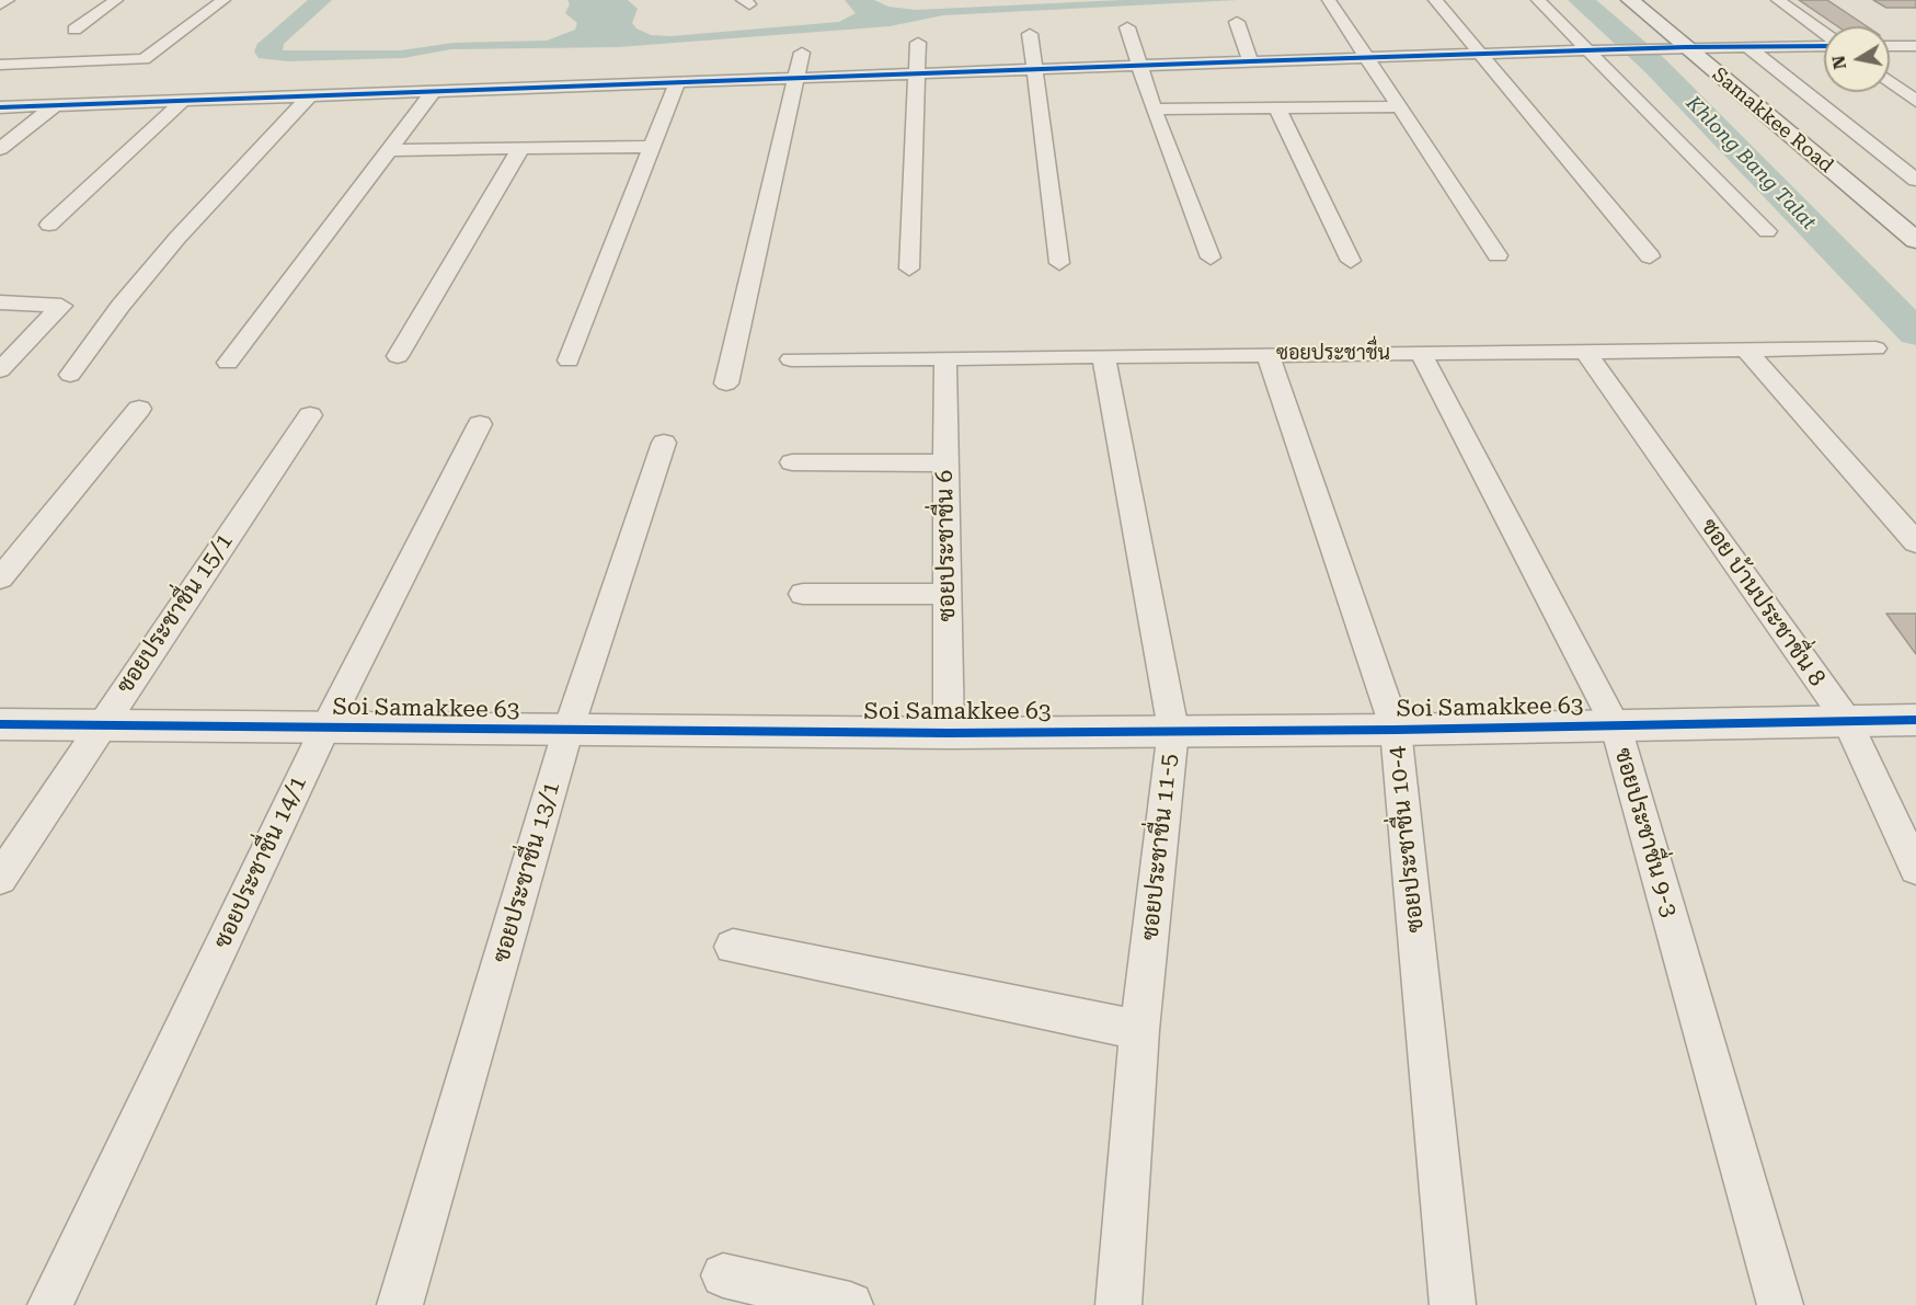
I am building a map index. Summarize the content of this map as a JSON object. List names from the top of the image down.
{
  "streets": {
    "street": [
      "Samakkee Road",
      "ซอยประชาชื่น",
      "ซอยประชาชื่น 6",
      "ซอย บ้านประชาชื่น 8",
      "ซอยประชาชื่น 15/1",
      "Soi Samakkee 63",
      "ซอยประชาชื่น 9-3",
      "ซอยประชาชื่น 10-4",
      "ซอยประชาชื่น 11-5",
      "ซอยประชาชื่น 14/1",
      "ซอยประชาชื่น 13/1"
    ]
  },
  "crossings": [
    ["ซอยประชาชื่น", "ซอยประชาชื่น 6"],
    ["ซอยประชาชื่น", "ซอย บ้านประชาชื่น 8"],
    ["ซอยประชาชื่น", "ซอยประชาชื่น 9-3"],
    ["ซอยประชาชื่น", "ซอยประชาชื่น 10-4"],
    ["ซอยประชาชื่น", "ซอยประชาชื่น 11-5"],
    ["ซอยประชาชื่น 6", "Soi Samakkee 63"],
    ["ซอย บ้านประชาชื่น 8", "Soi Samakkee 63"],
    ["ซอยประชาชื่น 15/1", "Soi Samakkee 63"],
    ["Soi Samakkee 63", "ซอยประชาชื่น 9-3"],
    ["Soi Samakkee 63", "ซอยประชาชื่น 10-4"],
    ["Soi Samakkee 63", "ซอยประชาชื่น 11-5"],
    ["Soi Samakkee 63", "ซอยประชาชื่น 14/1"],
    ["Soi Samakkee 63", "ซอยประชาชื่น 13/1"]
  ],
  "water": ["Khlong Bang Talat"],
  "north": "left"
}
